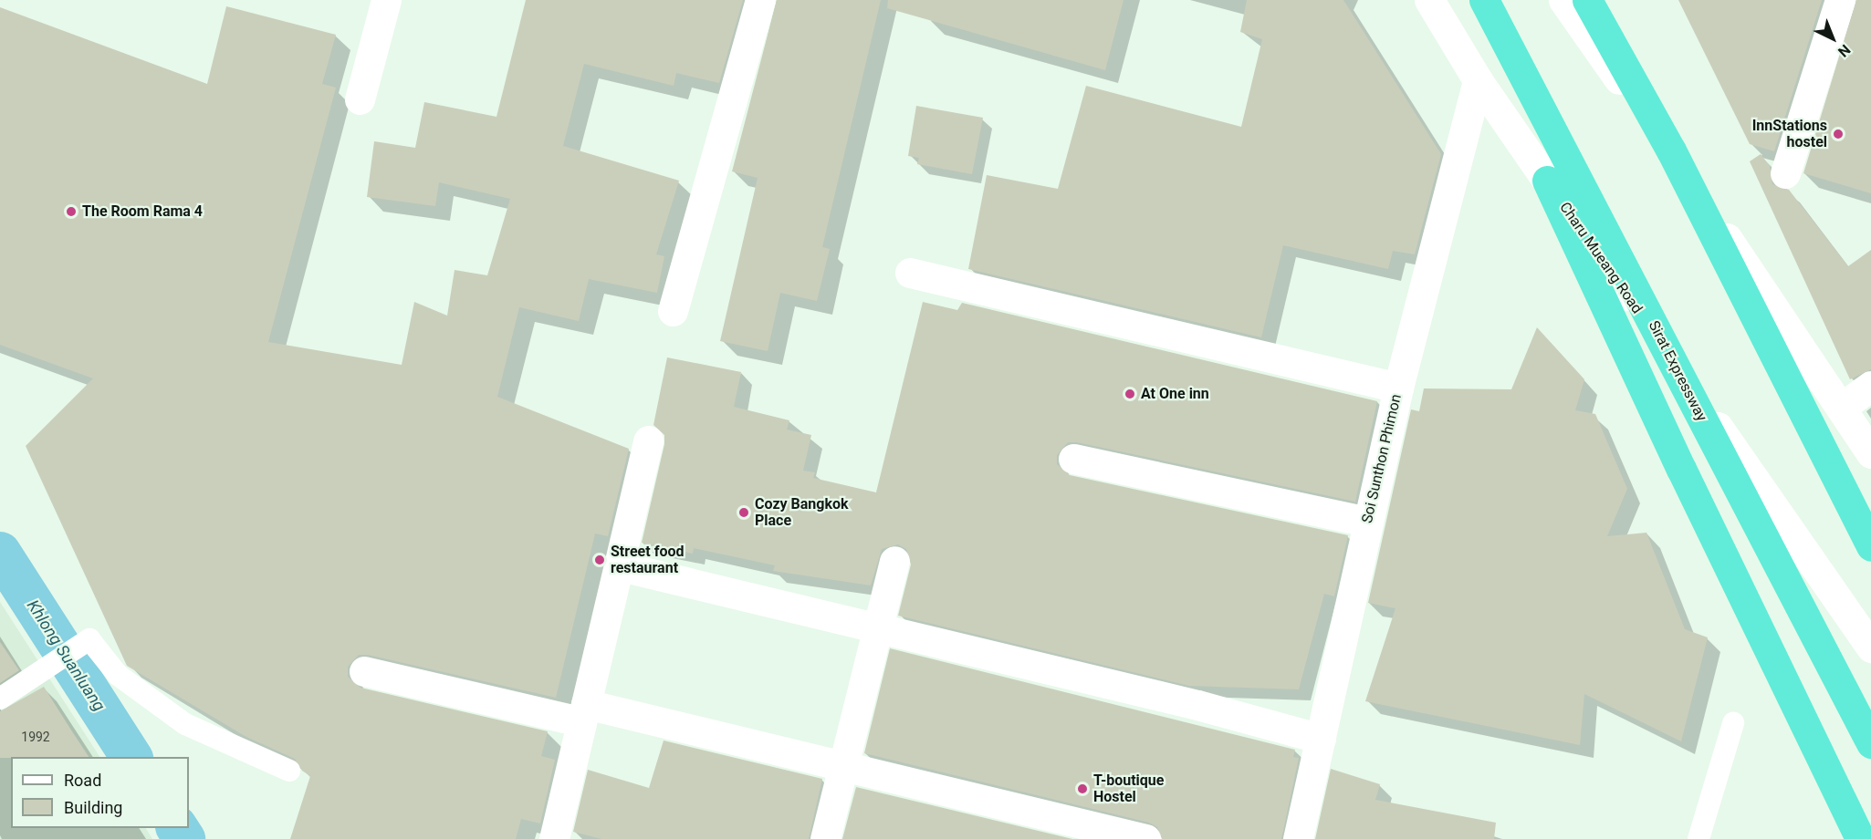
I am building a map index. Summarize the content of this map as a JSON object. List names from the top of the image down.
{
  "streets": {
    "highway": ["Sirat Expressway"],
    "street": ["Charu Mueang Road", "Soi Sunthon Phimon"]
  },
  "crossings": [
    ["Charu Mueang Road", "Soi Sunthon Phimon"]
  ],
  "water": ["Khlong Suanluang"],
  "places": [
    "InnStations hostel",
    "The Room Rama 4",
    "At One inn",
    "Cozy Bangkok Place",
    "Street food restaurant",
    "T-boutique Hostel"
  ],
  "house_numbers": ["1992"],
  "legend": ["Road", "Building"],
  "north": "bottom right"
}
